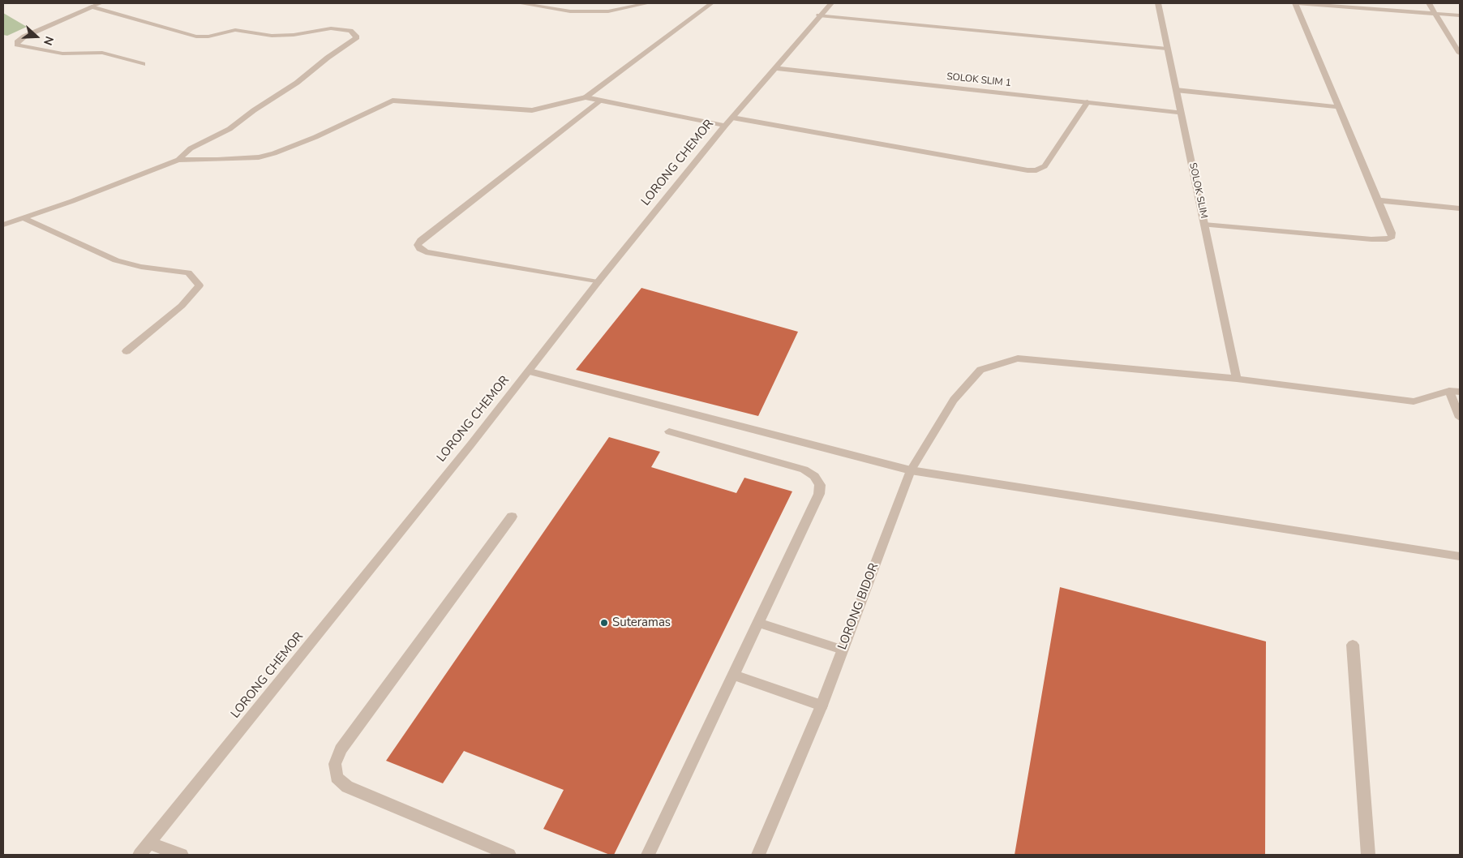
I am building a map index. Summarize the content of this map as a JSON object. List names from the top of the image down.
{
  "streets": {
    "street": [
      "SOLOK SLIM 1",
      "LORONG CHEMOR",
      "SOLOK SLIM",
      "LORONG BIDOR"
    ]
  },
  "crossings": [
    ["SOLOK SLIM 1", "LORONG CHEMOR"],
    ["SOLOK SLIM 1", "SOLOK SLIM"],
    ["SOLOK SLIM", "LORONG BIDOR"]
  ],
  "places": ["Suteramas"],
  "north": "right"
}
